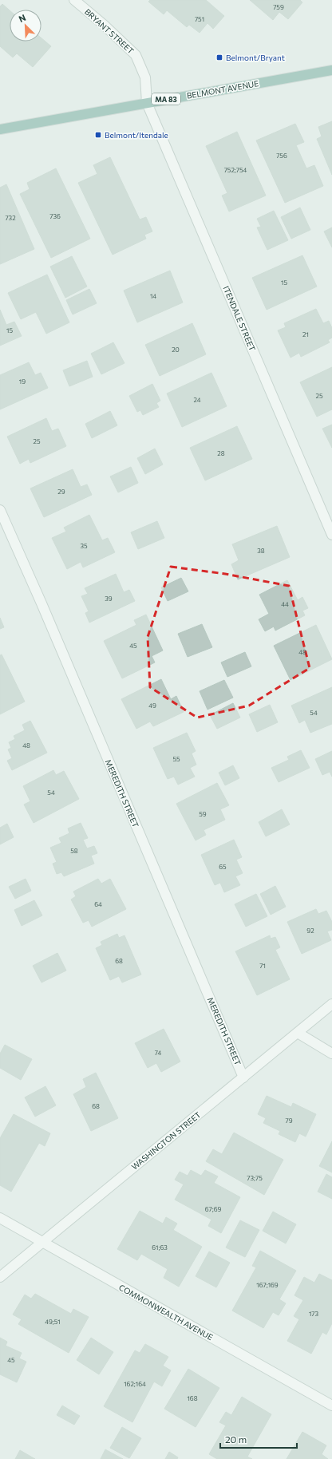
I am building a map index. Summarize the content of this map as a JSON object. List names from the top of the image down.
{
  "streets": {
    "main road": ["BELMONT AVENUE", "MA 83"],
    "street": [
      "BRYANT STREET",
      "ITENDALE STREET",
      "MEREDITH STREET",
      "WASHINGTON STREET",
      "COMMONWEALTH AVENUE"
    ]
  },
  "crossings": [
    ["BRYANT STREET", "BELMONT AVENUE"],
    ["BRYANT STREET", "ITENDALE STREET"],
    ["BELMONT AVENUE", "ITENDALE STREET"],
    ["MEREDITH STREET", "WASHINGTON STREET"],
    ["WASHINGTON STREET", "COMMONWEALTH AVENUE"]
  ],
  "places": {
    "transit": ["Belmont/Bryant", "Belmont/Itendale"]
  },
  "house_numbers": [
    "759",
    "751",
    "756",
    "752;754",
    "736",
    "732",
    "15",
    "14",
    "15",
    "21",
    "20",
    "19",
    "25",
    "24",
    "25",
    "28",
    "29",
    "35",
    "38",
    "39",
    "44",
    "45",
    "48",
    "49",
    "54",
    "48",
    "55",
    "54",
    "59",
    "58",
    "65",
    "64",
    "92",
    "68",
    "71",
    "74",
    "68",
    "79",
    "73;75",
    "67;69",
    "61;63",
    "167;169",
    "173",
    "49;51",
    "45",
    "162;164",
    "168"
  ],
  "scale_bar": "20 m",
  "north": "top left"
}
